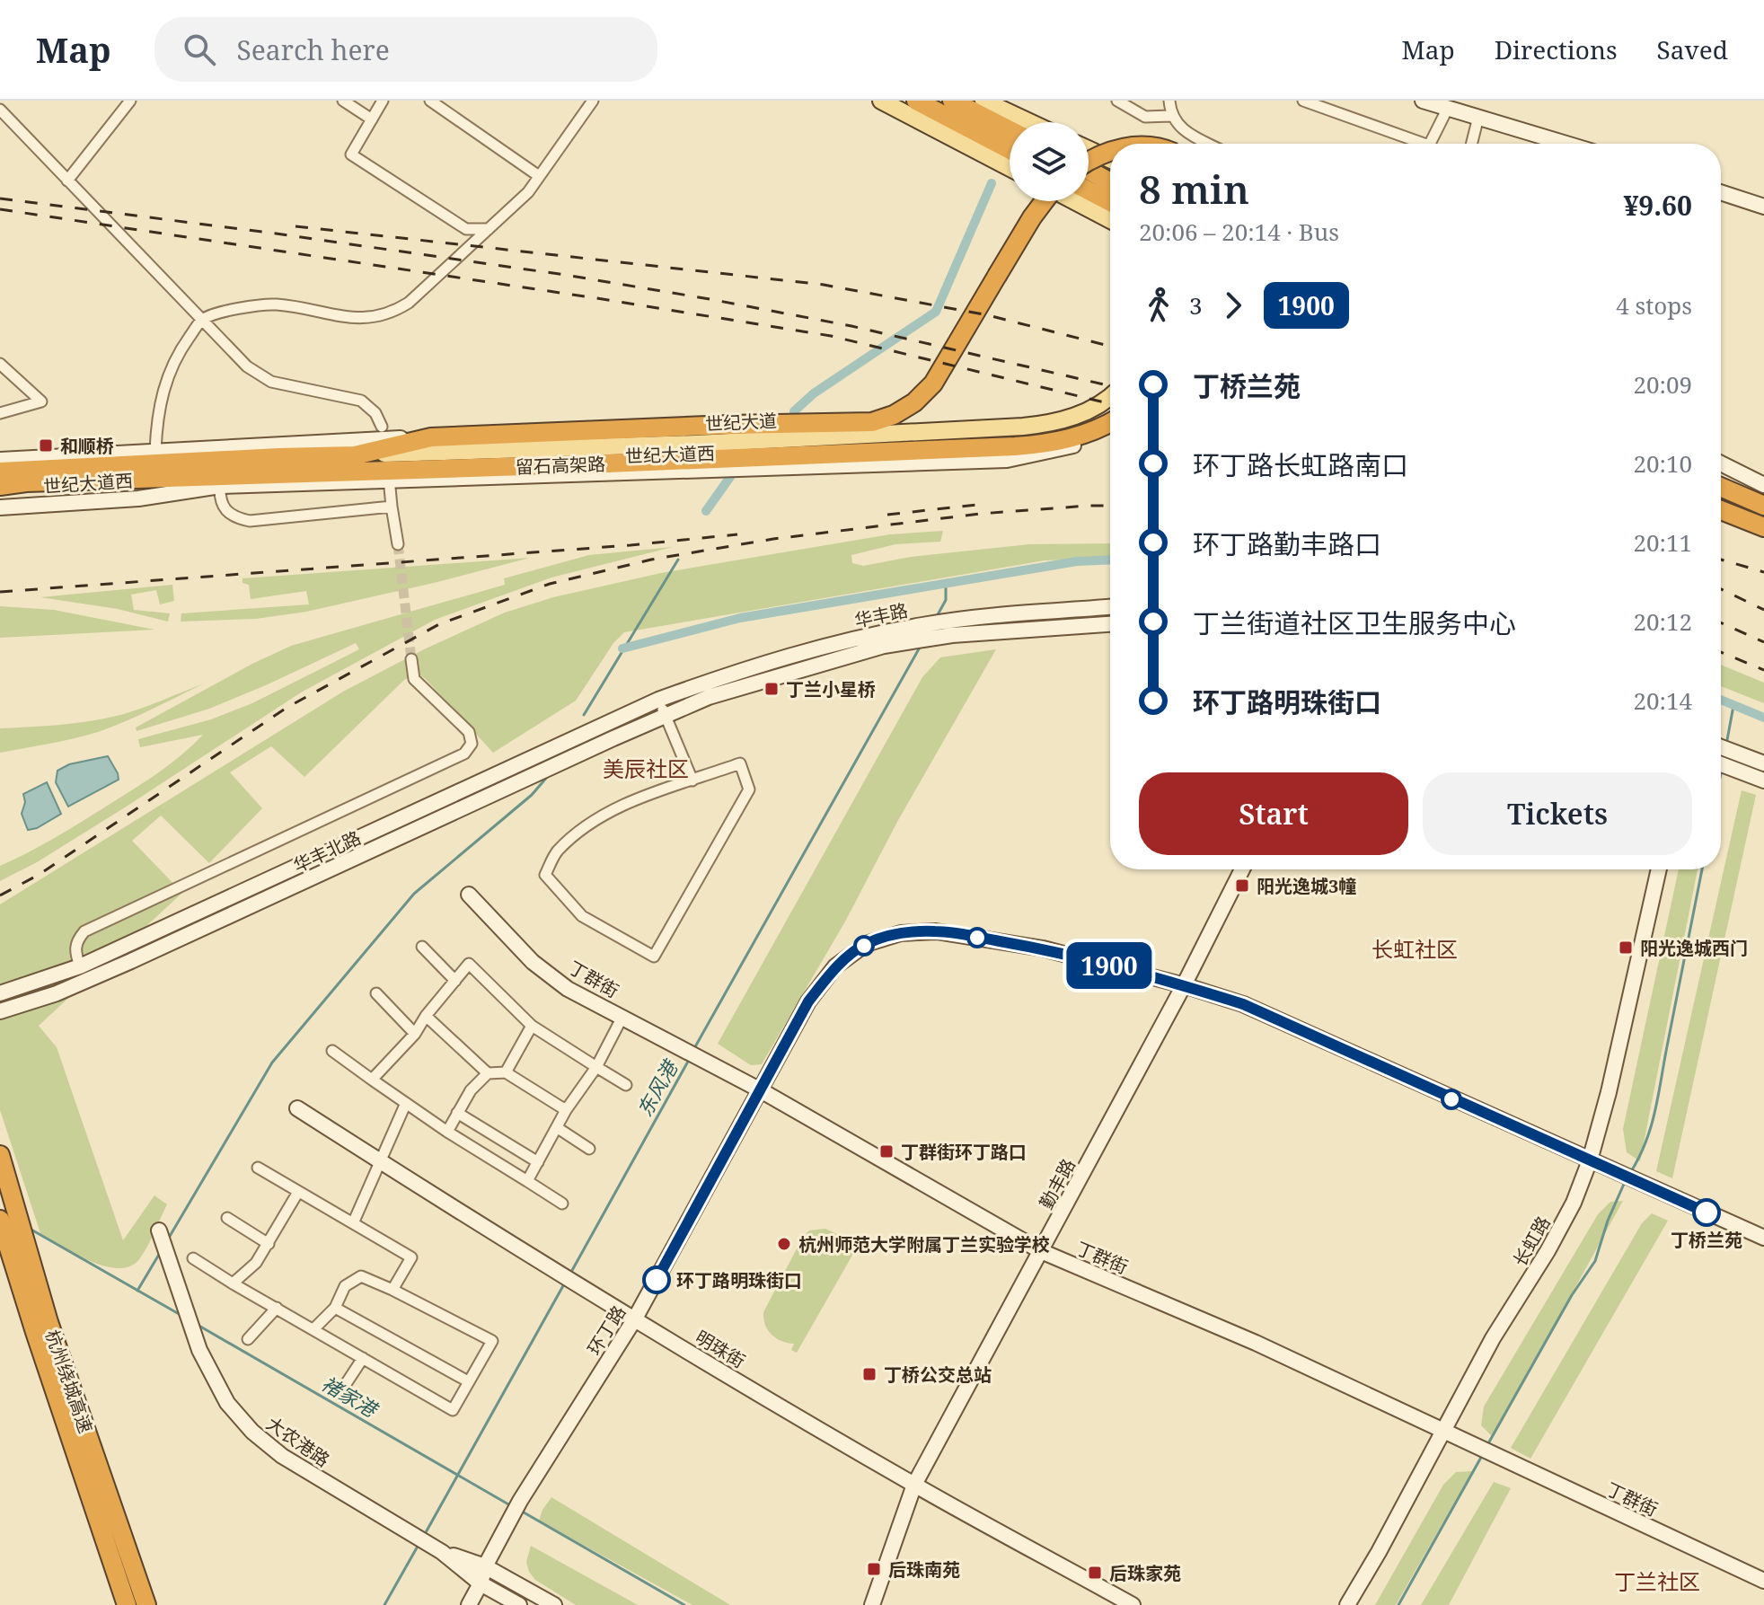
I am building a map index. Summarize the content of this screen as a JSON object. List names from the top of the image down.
{
  "streets": {
    "highway": ["留石高架路", "杭州绕城高速"],
    "main road": [
      "世纪大道",
      "世纪大道西",
      "华丰路",
      "华丰北路",
      "丁群街",
      "勤丰路",
      "长虹路",
      "环丁路",
      "明珠街",
      "大农港路"
    ]
  },
  "crossings": [
    ["华丰路", "华丰北路"],
    ["丁群街", "勤丰路"],
    ["丁群街", "长虹路"],
    ["丁群街", "环丁路"],
    ["勤丰路", "环丁路"],
    ["勤丰路", "明珠街"],
    ["长虹路", "环丁路"],
    ["环丁路", "明珠街"],
    ["环丁路", "大农港路"]
  ],
  "districts": ["美辰社区", "长虹社区", "丁兰社区"],
  "water": ["东风港", "褚家港"],
  "places": {
    "transit": [
      "和顺桥",
      "丁兰小星桥",
      "阳光逸城3幢",
      "阳光逸城西门",
      "丁群街环丁路口",
      "丁桥公交总站",
      "后珠南苑",
      "后珠家苑"
    ],
    "other": ["丁桥兰苑", "杭州师范大学附属丁兰实验学校", "环丁路明珠街口"]
  },
  "lines": ["bus line 1900"],
  "page": {
    "header": "Map",
    "search": "Search here",
    "nav": ["Map", "Directions", "Saved"],
    "on_map": "1900",
    "heading": ["8 min", "20:06 – 20:14 · Bus", "¥9.60"],
    "legs": ["3", "1900", "4 stops"],
    "list": [
      {
        "name": "丁桥兰苑",
        "value": "20:09"
      },
      {
        "name": "环丁路长虹路南口",
        "value": "20:10"
      },
      {
        "name": "环丁路勤丰路口",
        "value": "20:11"
      },
      {
        "name": "丁兰街道社区卫生服务中心",
        "value": "20:12"
      },
      {
        "name": "环丁路明珠街口",
        "value": "20:14"
      }
    ],
    "buttons": ["Start", "Tickets"]
  }
}
